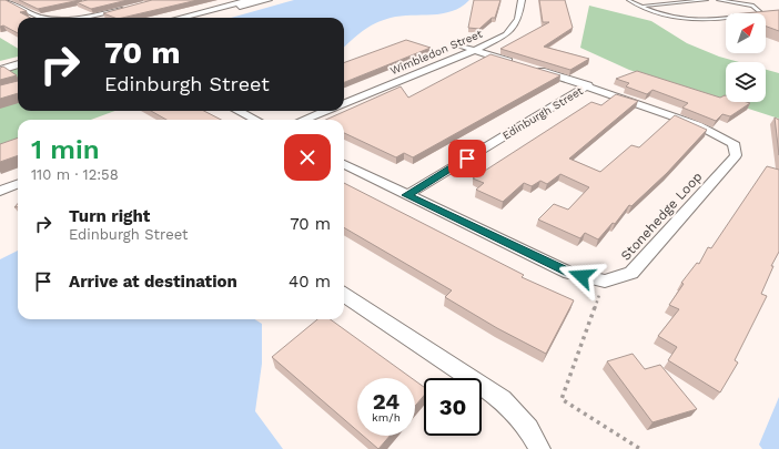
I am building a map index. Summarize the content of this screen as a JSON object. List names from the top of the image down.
{
  "streets": {
    "street": ["Wimbledon Street", "Edinburgh Street", "Stonehedge Loop"]
  },
  "crossings": [
    ["Wimbledon Street", "Stonehedge Loop"],
    ["Edinburgh Street", "Stonehedge Loop"]
  ],
  "north": "top right",
  "page": {
    "turn": ["70 m", "Edinburgh Street"],
    "heading": ["1 min", "110 m · 12:58"],
    "list": [
      {
        "name": "Turn right",
        "note": "Edinburgh Street",
        "value": "70 m"
      },
      {
        "name": "Arrive at destination",
        "value": "40 m"
      }
    ],
    "speed": "24 km/h",
    "limit": "30"
  }
}
